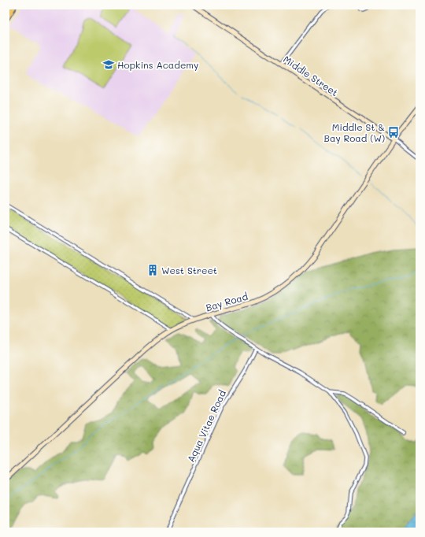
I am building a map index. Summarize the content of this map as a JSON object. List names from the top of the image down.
{
  "streets": {
    "main road": ["Middle Street", "Bay Road"],
    "street": ["Aqua Vitae Road"]
  },
  "crossings": [
    ["Middle Street", "Bay Road"]
  ],
  "places": {
    "school or university": ["Hopkins Academy"],
    "bus stop": ["Middle St & Bay Road (W)"],
    "building": ["West Street"]
  }
}
